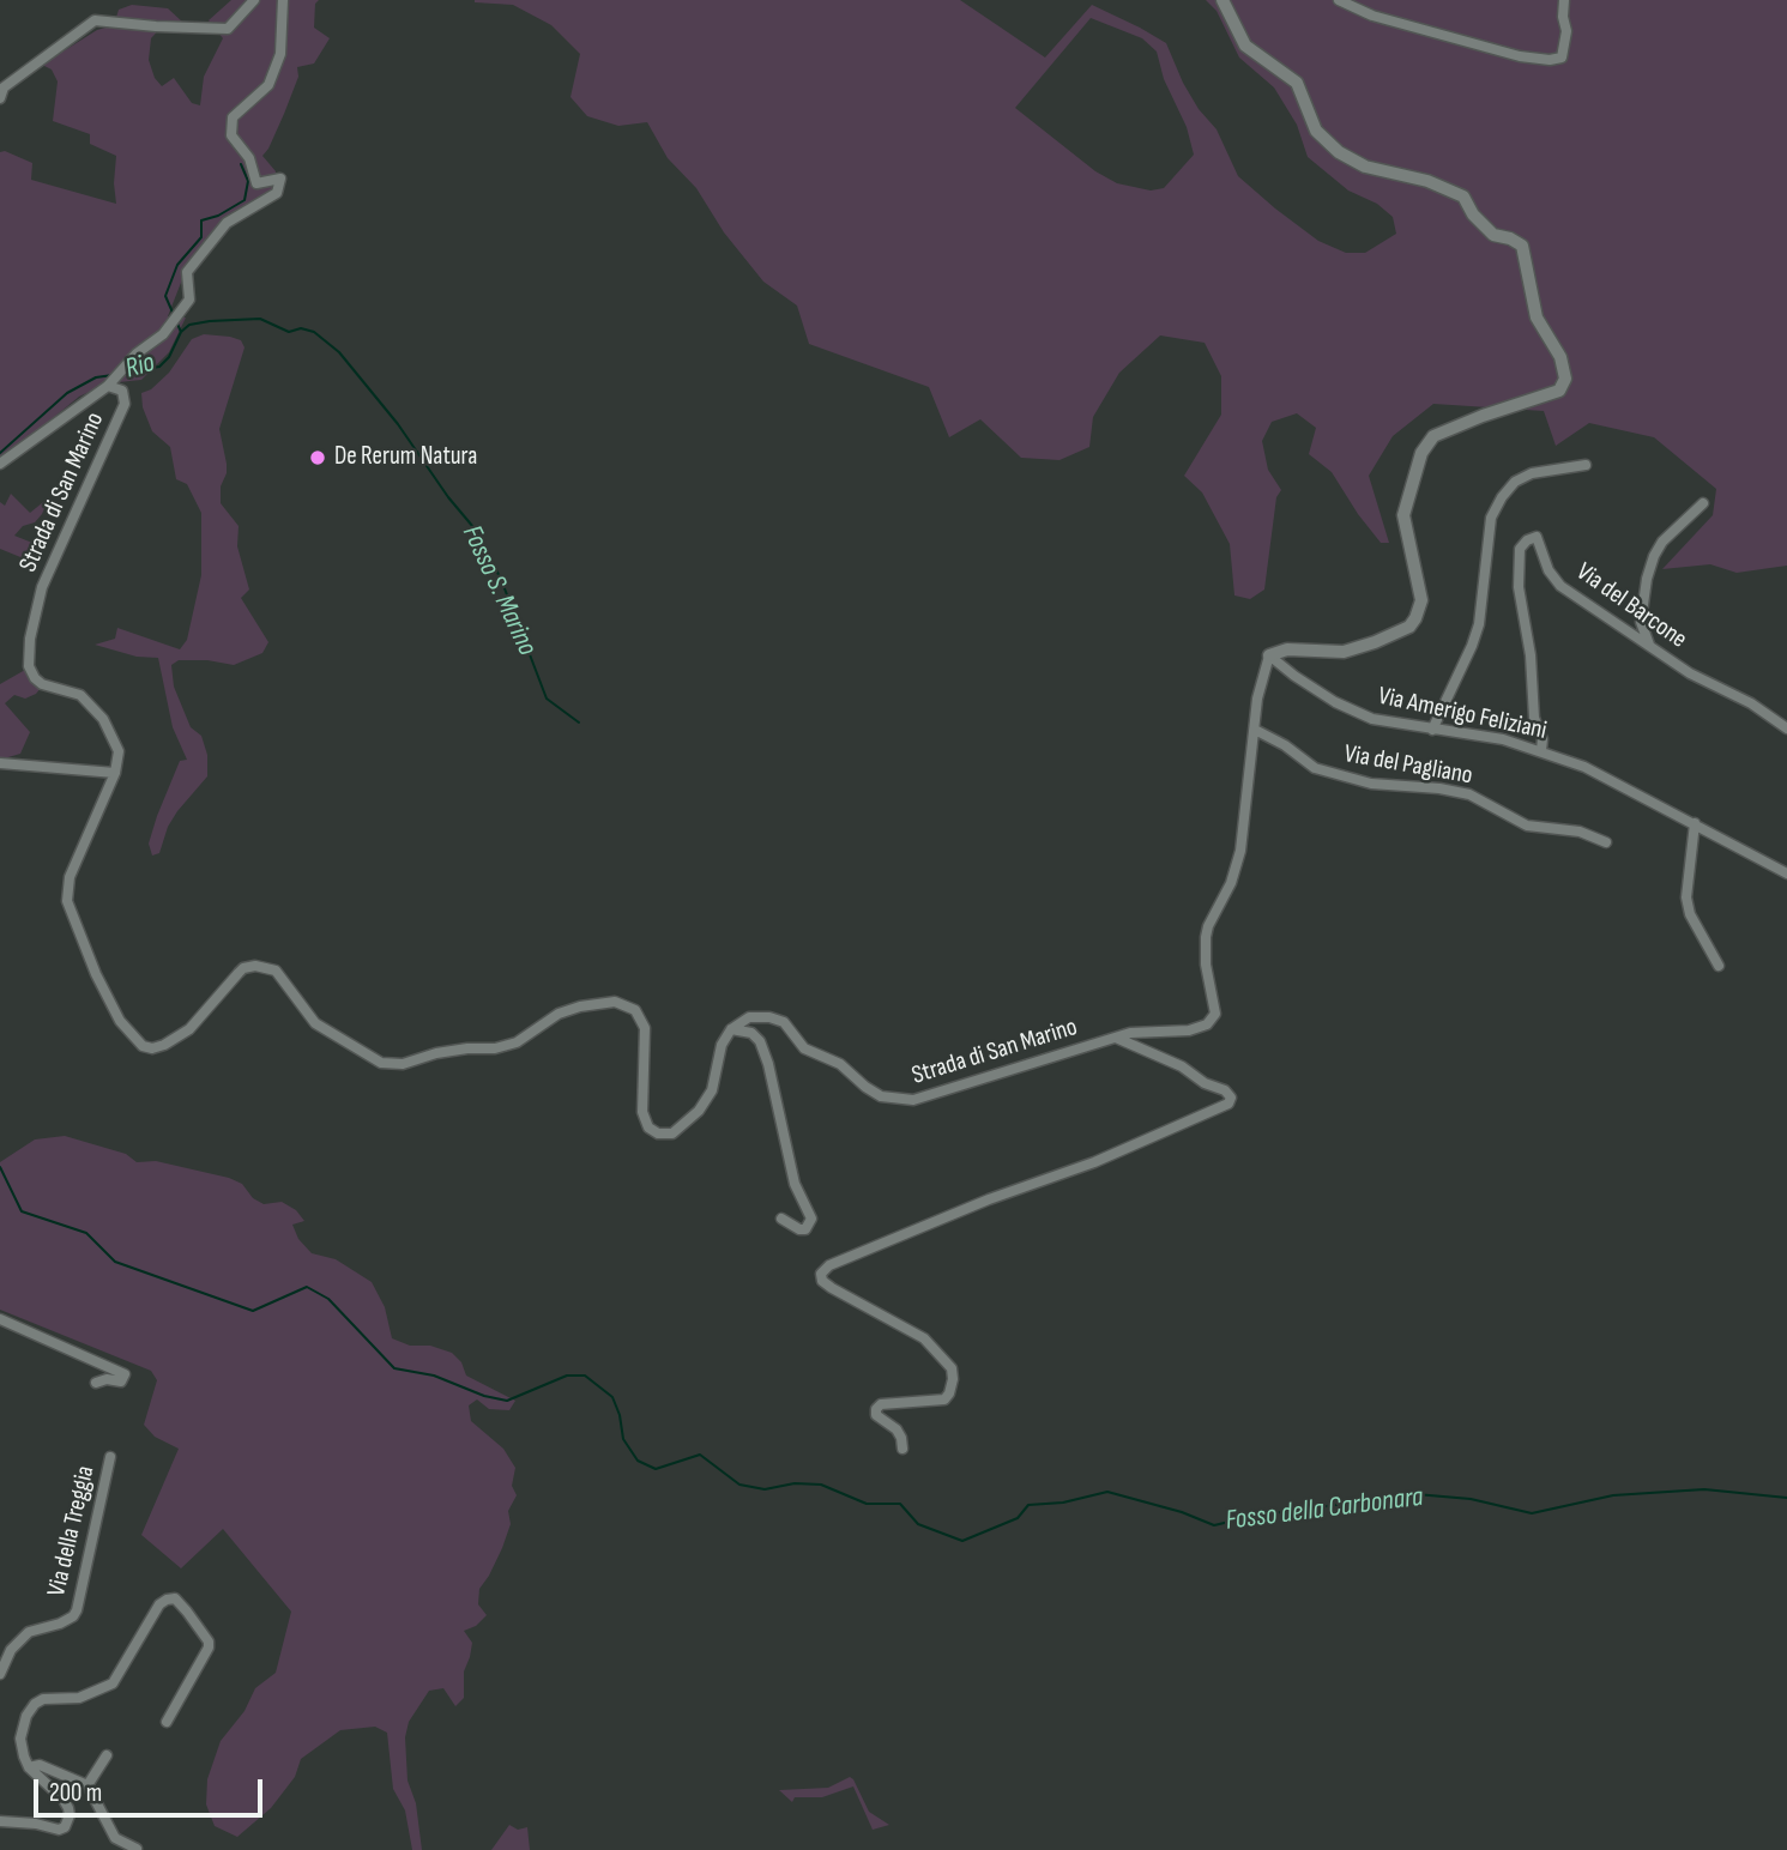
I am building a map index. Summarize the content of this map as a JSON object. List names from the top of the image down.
{
  "streets": {
    "street": [
      "Strada di San Marino",
      "Via del Barcone",
      "Via Amerigo Feliziani",
      "Via del Pagliano",
      "Via della Treggia"
    ]
  },
  "crossings": [
    ["Strada di San Marino", "Via Amerigo Feliziani"],
    ["Strada di San Marino", "Via del Pagliano"],
    ["Via del Barcone", "Via Amerigo Feliziani"]
  ],
  "water": ["Rio", "Fosso S. Marino", "Fosso della Carbonara"],
  "places": ["De Rerum Natura"],
  "scale_bar": "200 m"
}
